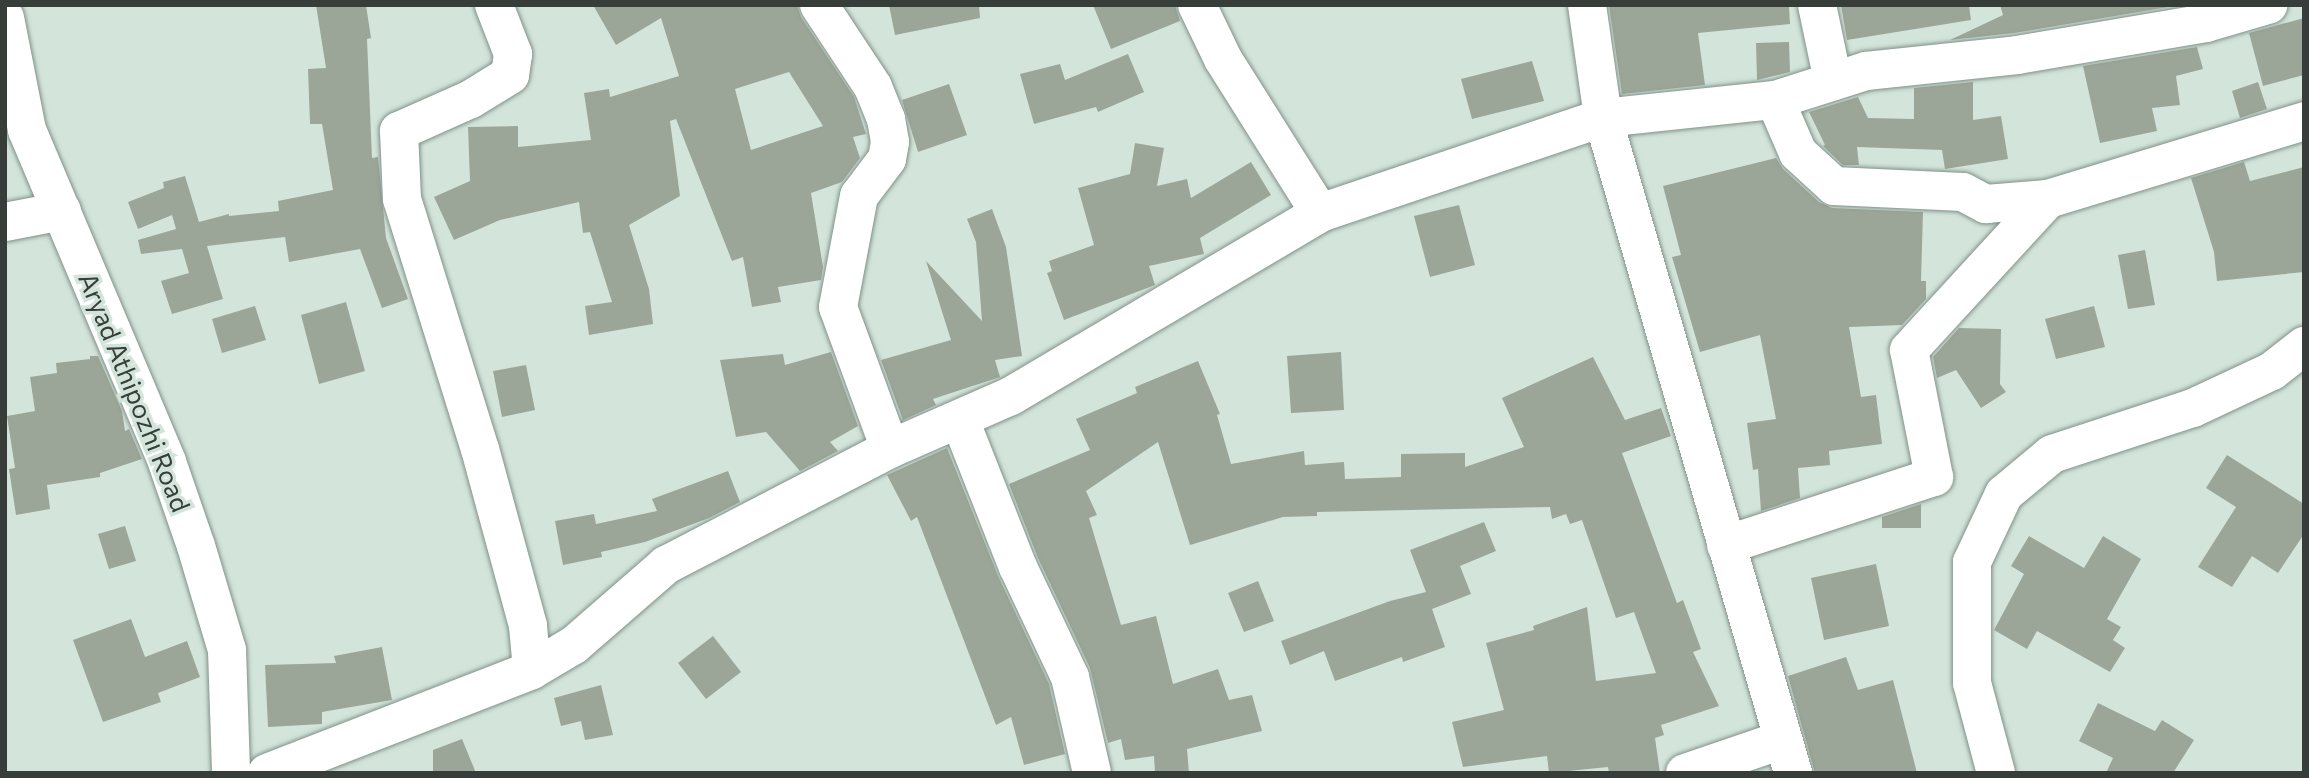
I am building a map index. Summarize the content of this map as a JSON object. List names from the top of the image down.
{
  "streets": {
    "street": ["Aryad Athipozhi Road"]
  }
}
